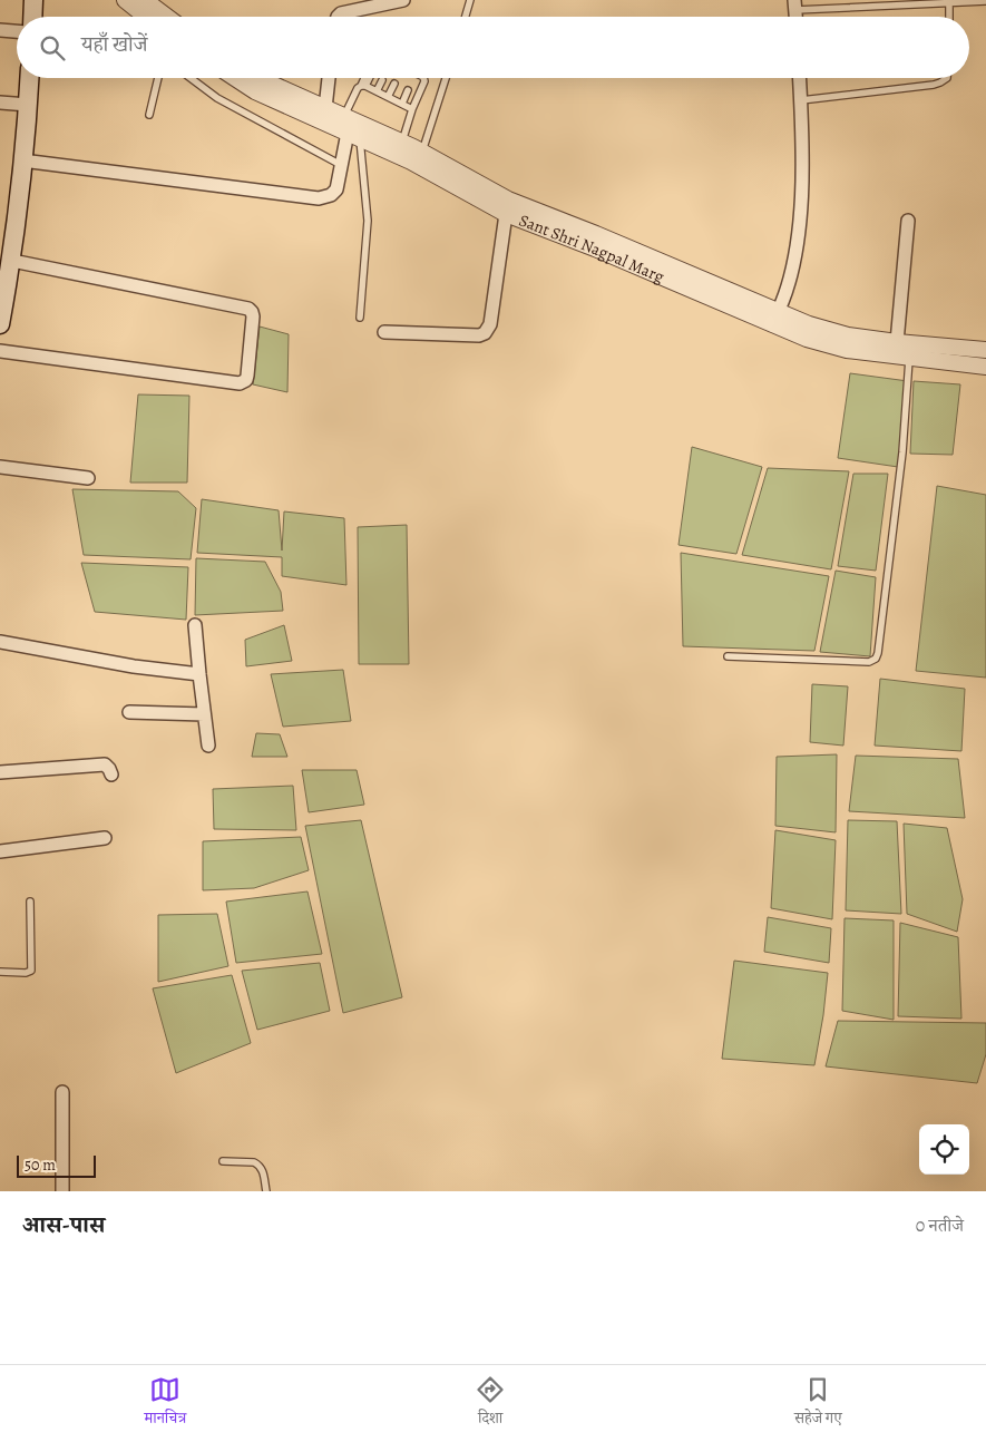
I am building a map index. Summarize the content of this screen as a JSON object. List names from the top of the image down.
{
  "streets": {
    "street": ["Sant Shri Nagpal Marg"]
  },
  "scale_bar": "50 m",
  "page": {
    "search": "यहाँ खोजें",
    "scale": "50 m",
    "heading": ["आस-पास", "0 नतीजे"],
    "nav": ["मानचित्र", "दिशा", "सहेजे गए"]
  }
}
